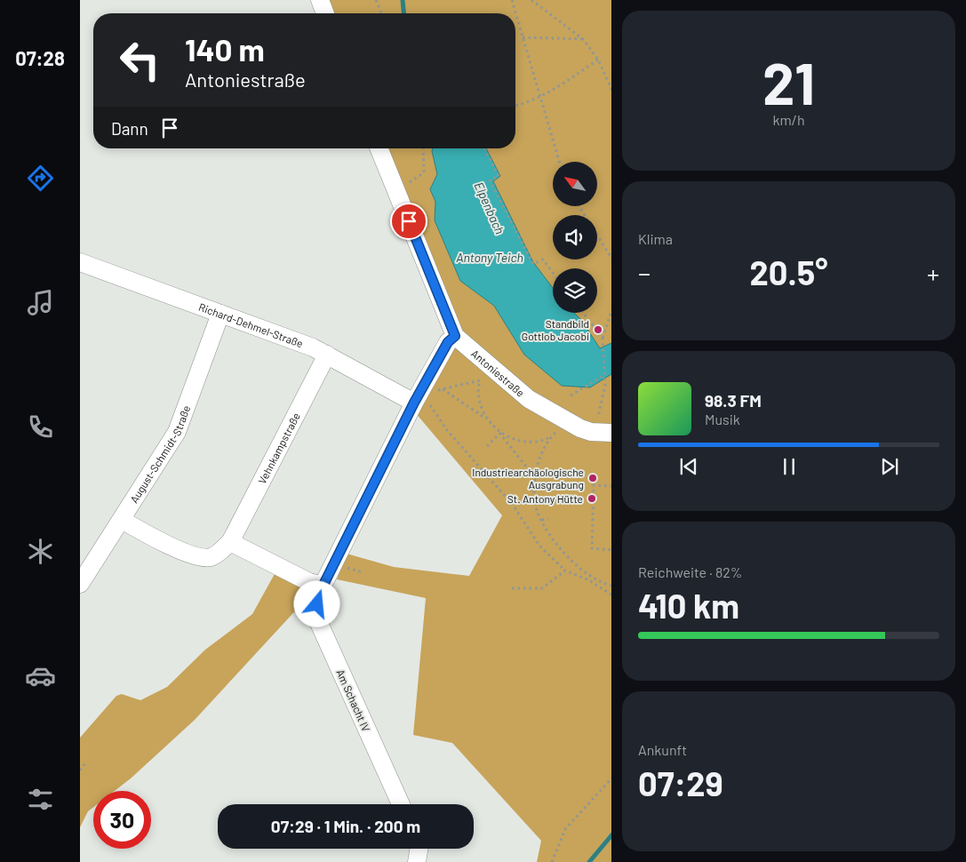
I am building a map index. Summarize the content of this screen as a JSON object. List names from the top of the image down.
{
  "streets": {
    "street": [
      "Richard-Dehmel-Straße",
      "Antoniestraße",
      "Vehnkampstraße",
      "August-Schmidt-Straße",
      "Am Schacht IV"
    ]
  },
  "crossings": [
    ["Richard-Dehmel-Straße", "Vehnkampstraße"],
    ["Richard-Dehmel-Straße", "August-Schmidt-Straße"],
    ["Richard-Dehmel-Straße", "Am Schacht IV"],
    ["Antoniestraße", "Am Schacht IV"],
    ["Vehnkampstraße", "August-Schmidt-Straße"]
  ],
  "water": ["Elpenbach", "Antony Teich"],
  "places": ["Standbild Gottlob Jacobi", "Industriearchäologische Ausgrabung", "St. Antony Hütte"],
  "north": "top left",
  "page": {
    "tabs": "07:28",
    "tile": [
      ["21", "km/h"],
      "Klima",
      ["Reichweite · 82%", "410 km"],
      ["Ankunft", "07:29"]
    ],
    "turn": ["140 m", "Antoniestraße"],
    "then": "Dann",
    "heat": ["−", "20.5°", "+"],
    "song": ["98.3 FM", "Musik"],
    "limit": "30",
    "trip": "07:29 · 1 Min. · 200 m"
  }
}
